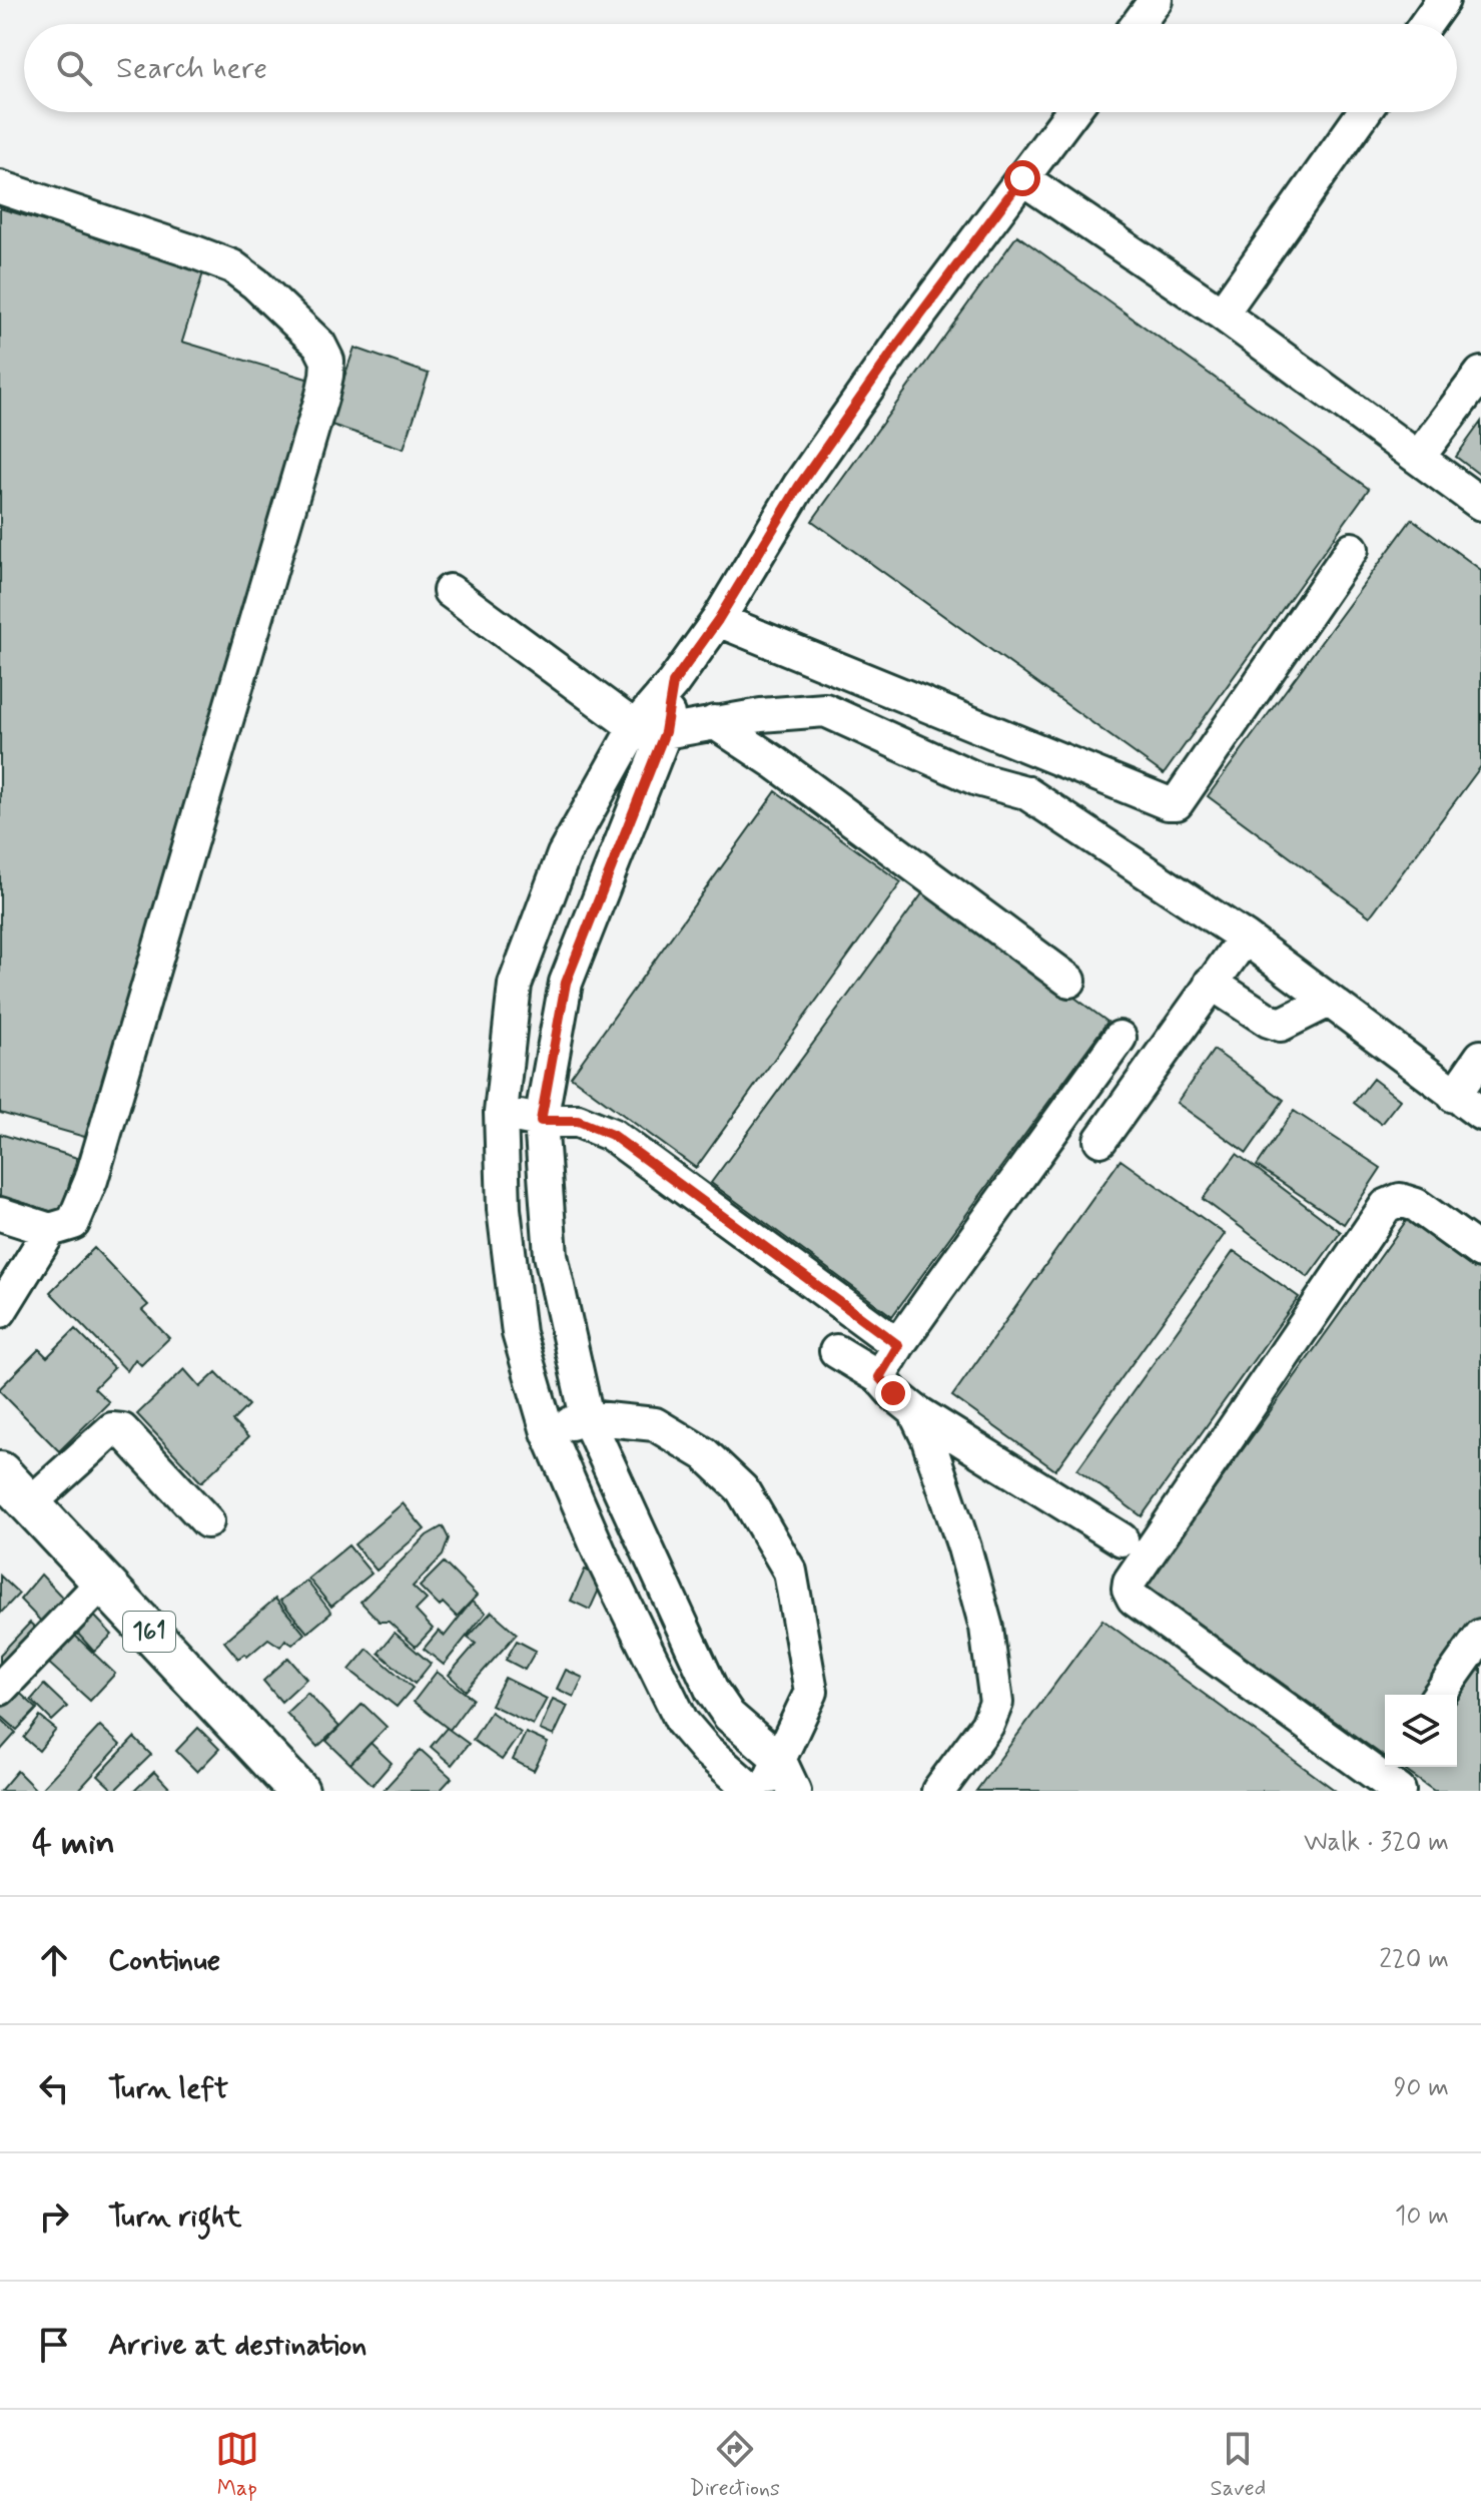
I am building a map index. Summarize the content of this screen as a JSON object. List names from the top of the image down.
{
  "streets": {
    "main road": ["161"]
  },
  "page": {
    "search": "Search here",
    "heading": ["4 min", "Walk · 320 m"],
    "list": [
      ["Continue", "220 m"],
      ["Turn left", "90 m"],
      ["Turn right", "10 m"],
      "Arrive at destination"
    ],
    "nav": ["Map", "Directions", "Saved"]
  }
}
